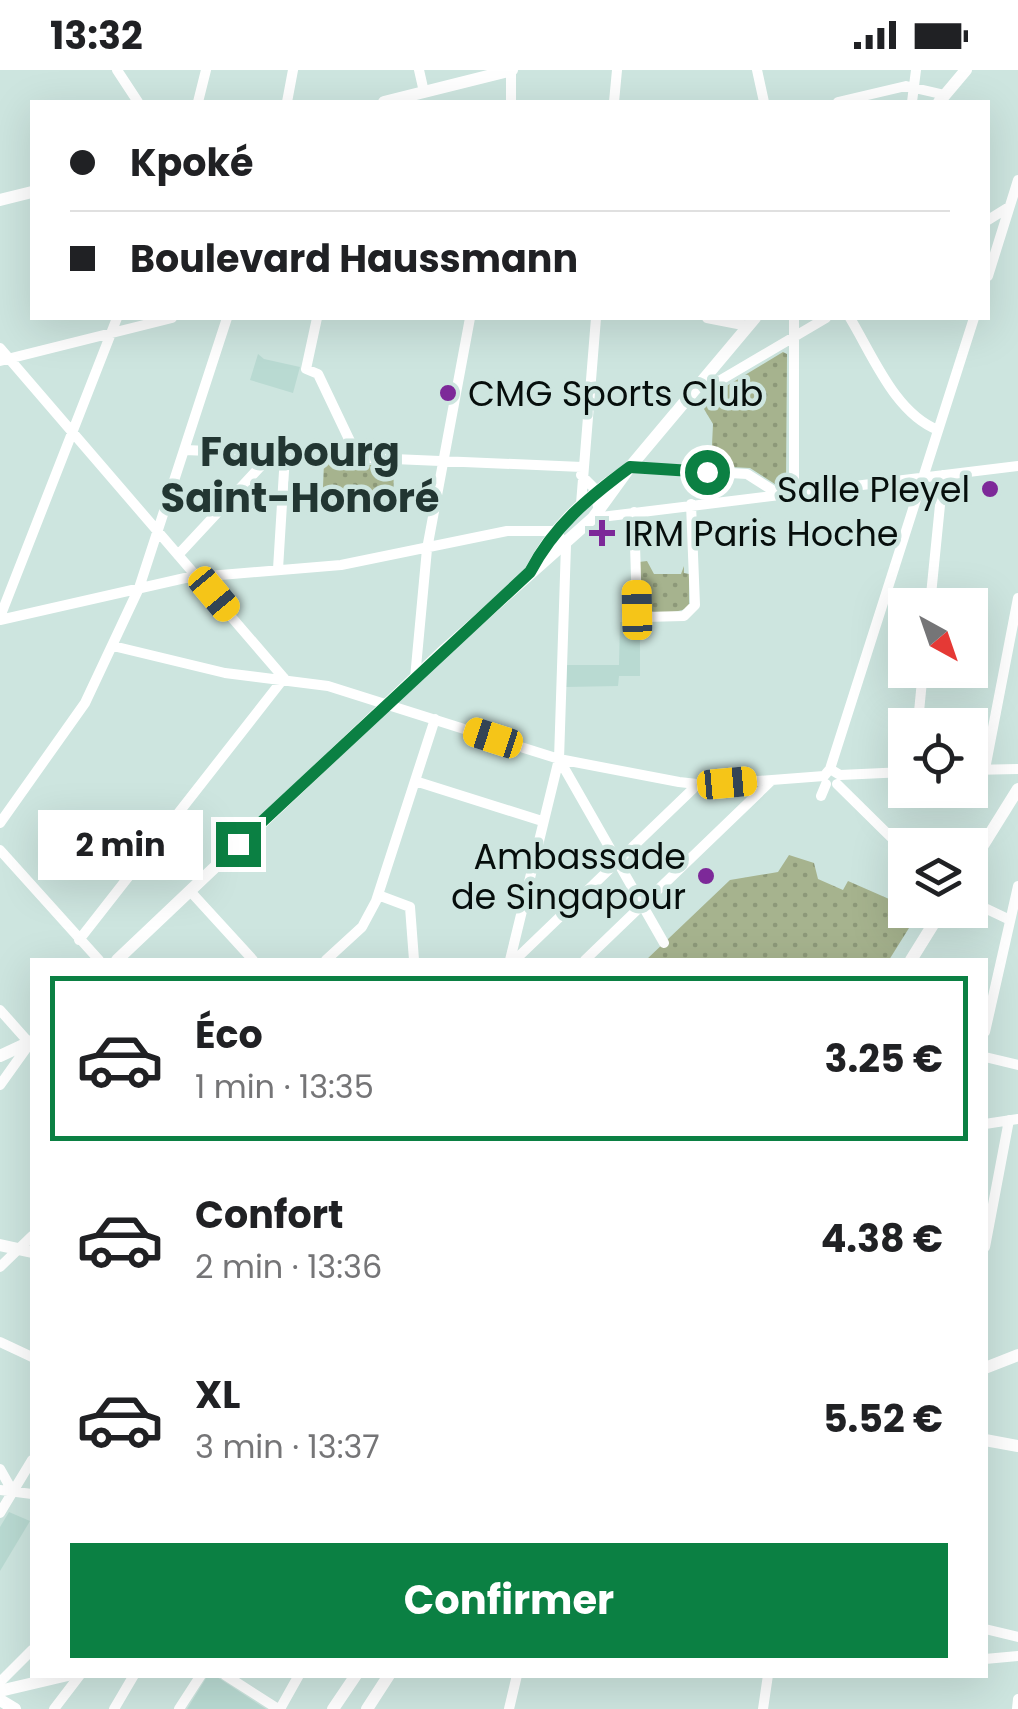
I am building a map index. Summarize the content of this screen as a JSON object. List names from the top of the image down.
{
  "districts": ["Faubourg Saint-Honoré"],
  "places": {
    "other": ["CMG Sports Club", "Salle Pleyel", "Ambassade de Singapour"],
    "health": ["IRM Paris Hoche"]
  },
  "north": "bottom right",
  "page": {
    "status": "13:32",
    "banner": ["Kpoké", "Boulevard Haussmann"],
    "bubble": "2 min",
    "list": [
      {
        "name": "Éco",
        "note": "1 min · 13:35",
        "value": "3.25 €"
      },
      {
        "name": "Confort",
        "note": "2 min · 13:36",
        "value": "4.38 €"
      },
      {
        "name": "XL",
        "note": "3 min · 13:37",
        "value": "5.52 €"
      }
    ],
    "buttons": "Confirmer"
  }
}
